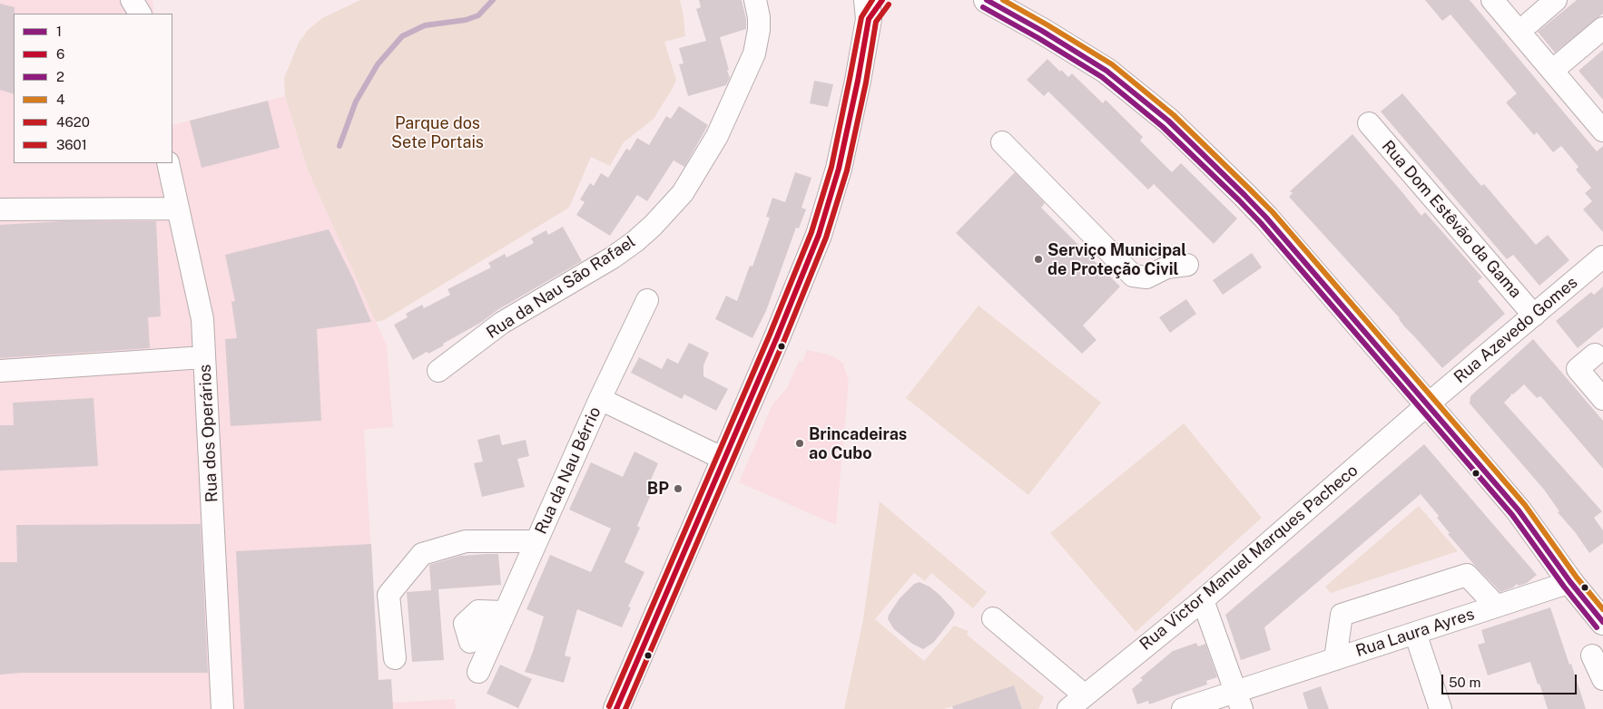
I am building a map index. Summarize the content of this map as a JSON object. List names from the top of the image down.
{
  "streets": {
    "street": [
      "Rua Dom Estêvão da Gama",
      "Rua da Nau São Rafael",
      "Rua Azevedo Gomes",
      "Rua dos Operários",
      "Rua da Nau Bérrio",
      "Rua Victor Manuel Marques Pacheco",
      "Rua Laura Ayres"
    ]
  },
  "crossings": [
    ["Rua Dom Estêvão da Gama", "Rua Azevedo Gomes"],
    ["Rua Azevedo Gomes", "Rua Victor Manuel Marques Pacheco"]
  ],
  "parks": ["Parque dos Sete Portais"],
  "places": ["Serviço Municipal de Proteção Civil", "Brincadeiras ao Cubo", "BP"],
  "lines": [
    "transit line 1",
    "transit line 6",
    "transit line 4",
    "transit line 3601",
    "transit line 4620",
    "transit line 2"
  ],
  "legend": [
    "1",
    "6",
    "2",
    "4",
    "4620",
    "3601"
  ],
  "scale_bar": "50 m"
}
